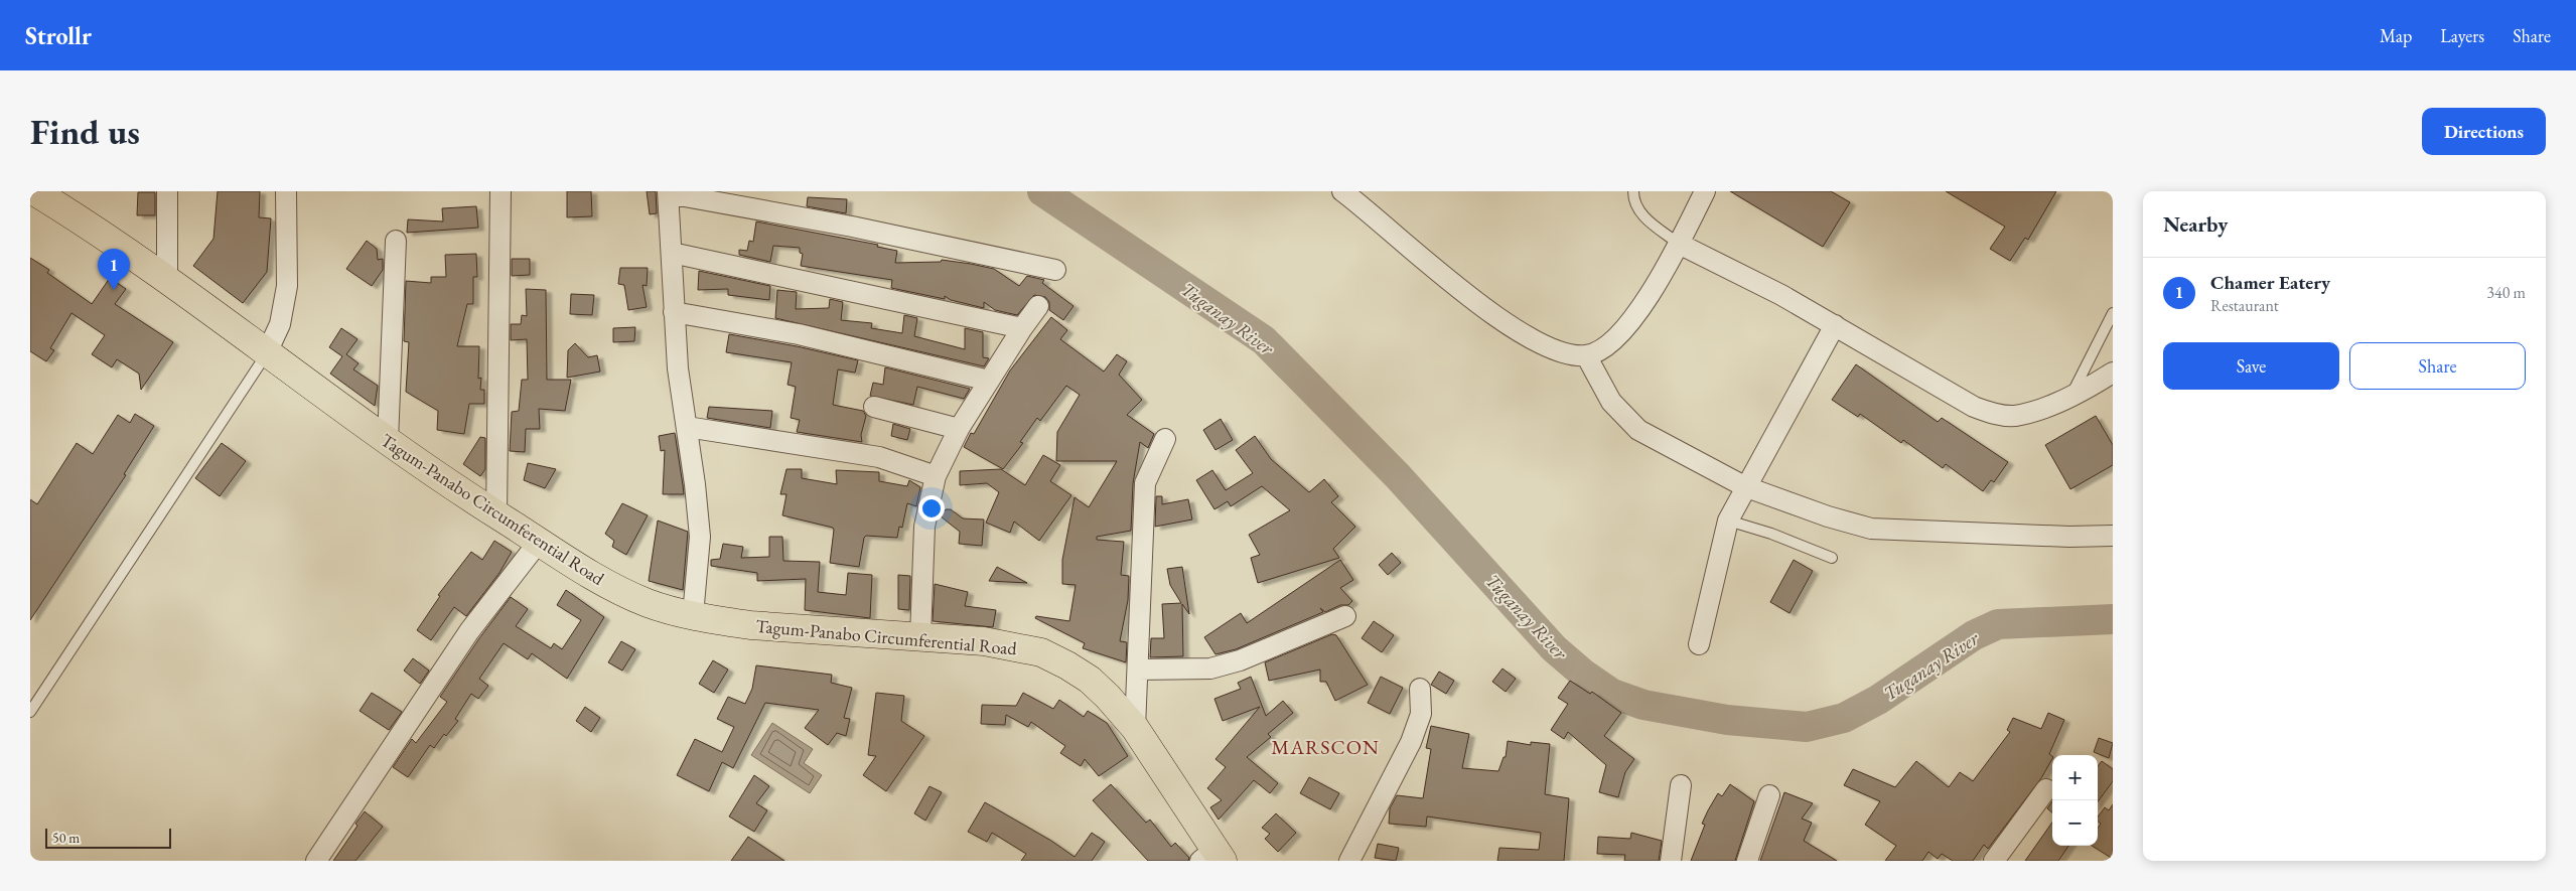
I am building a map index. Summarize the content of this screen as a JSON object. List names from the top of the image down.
{
  "streets": {
    "main road": ["Tagum-Panabo Circumferential Road"]
  },
  "districts": ["MARSCON"],
  "water": ["Tuganay River"],
  "scale_bar": "50 m",
  "page": {
    "header": "Strollr",
    "nav": ["Map", "Layers", "Share"],
    "buttons": [
      "Directions",
      ["Save", "Share"]
    ],
    "title": "Find us",
    "heading": "Nearby",
    "pins": "1",
    "list": [
      {
        "mark": "1",
        "name": "Chamer Eatery",
        "note": "Restaurant",
        "value": "340 m"
      }
    ],
    "map_buttons": ["+", "−"],
    "scale": "50 m"
  }
}
